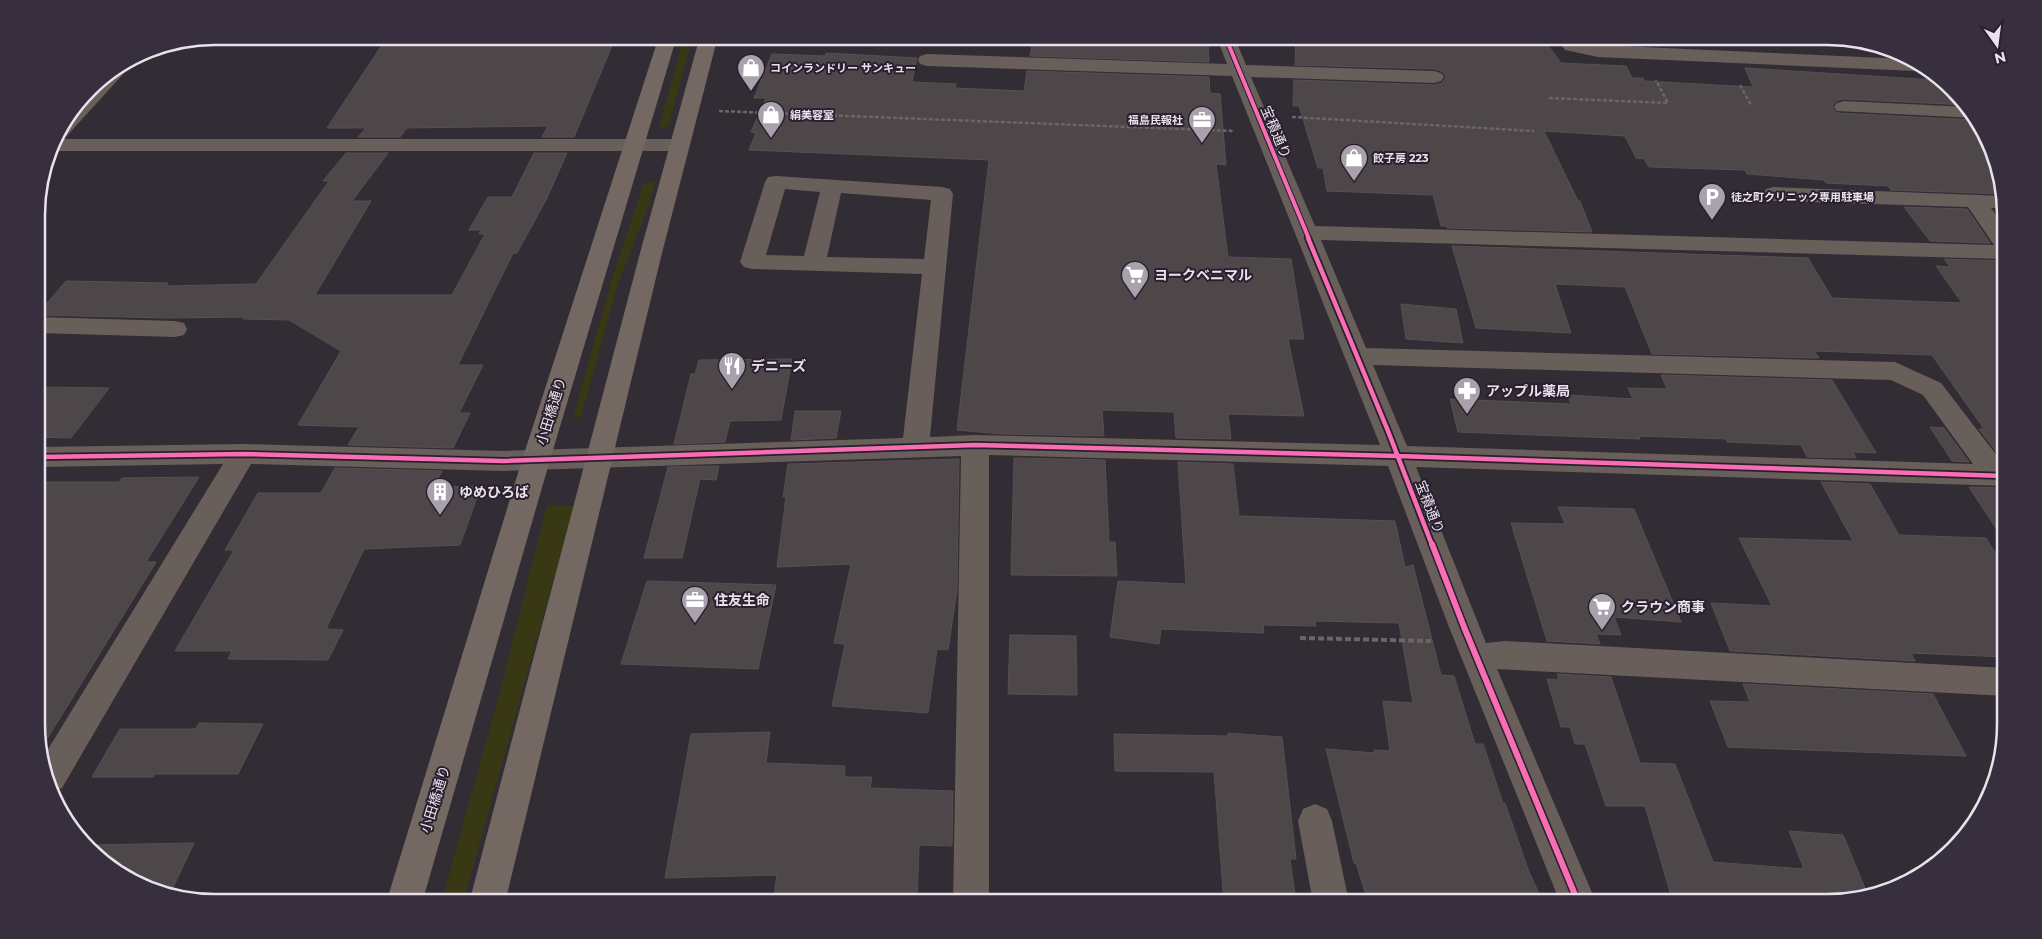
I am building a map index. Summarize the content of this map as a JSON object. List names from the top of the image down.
{
  "streets": {
    "main road": ["小田橋通り"],
    "street": ["宝積通り"]
  },
  "places": {
    "shop": ["コインランドリー サンキュー", "絹美容室", "餃子房 223"],
    "office": ["福島民報社", "住友生命"],
    "parking": ["徒之町クリニック専用駐車場"],
    "supermarket": ["ヨークベニマル", "クラウン商事"],
    "restaurant": ["デニーズ"],
    "pharmacy": ["アップル薬局"],
    "building": ["ゆめひろば"]
  },
  "north": "bottom"
}
